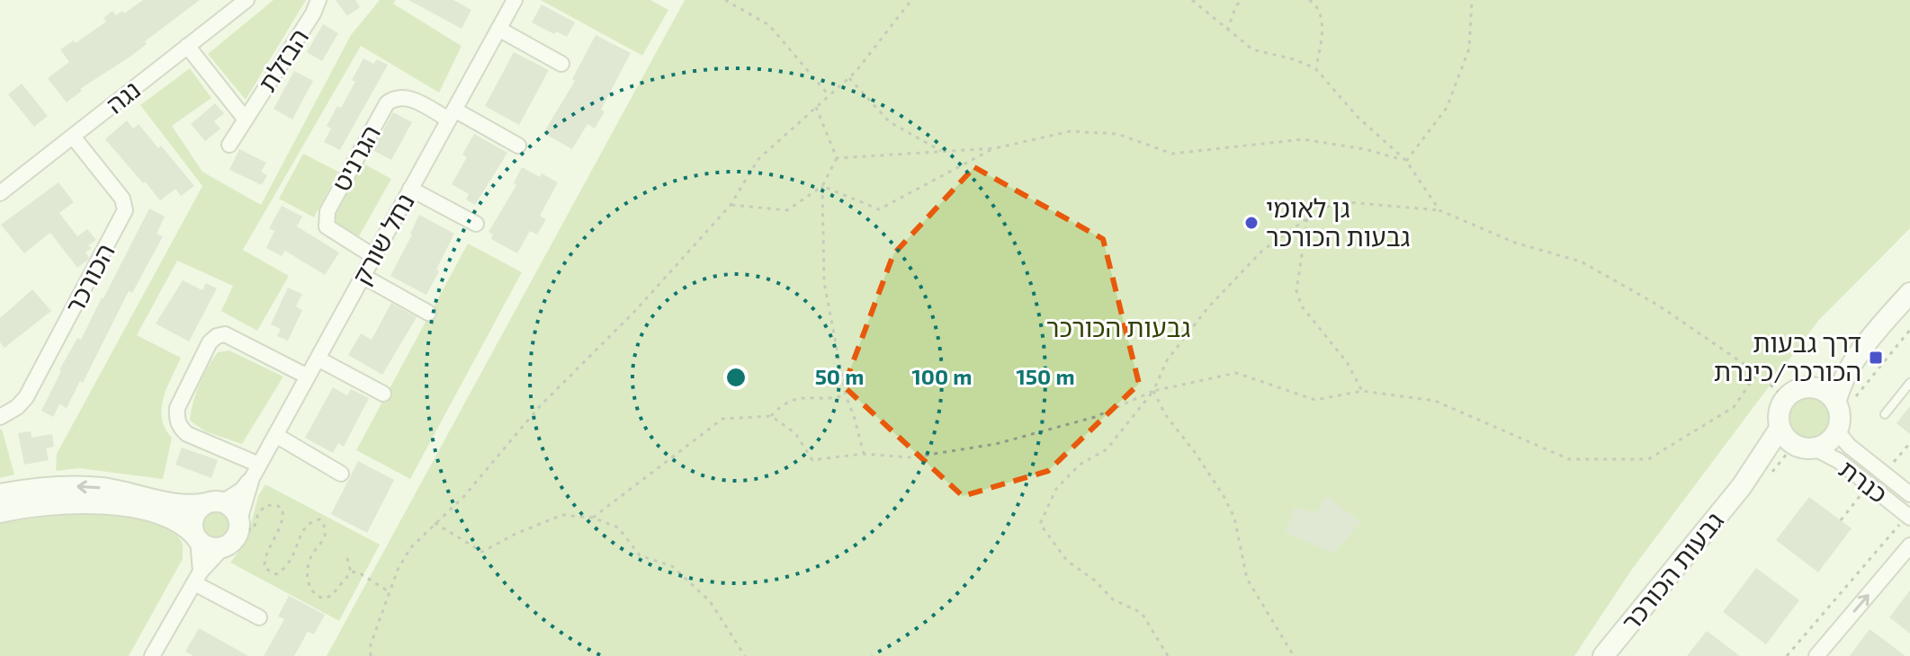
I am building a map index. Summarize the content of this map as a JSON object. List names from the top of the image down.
{
  "streets": {
    "street": [
      "הבזלת",
      "נגה",
      "הגרניט",
      "נחל שורק",
      "הכורכר",
      "כנרת",
      "גבעות הכורכר"
    ]
  },
  "crossings": [
    ["הבזלת", "נגה"],
    ["נגה", "הכורכר"],
    ["הגרניט", "נחל שורק"],
    ["כנרת", "גבעות הכורכר"]
  ],
  "parks": ["גבעות הכורכר"],
  "places": {
    "other": ["גן לאומי גבעות הכורכר"],
    "transit": ["דרך גבעות הכורכר/כינרת"]
  },
  "rings": ["50 m", "100 m", "150 m"]
}
